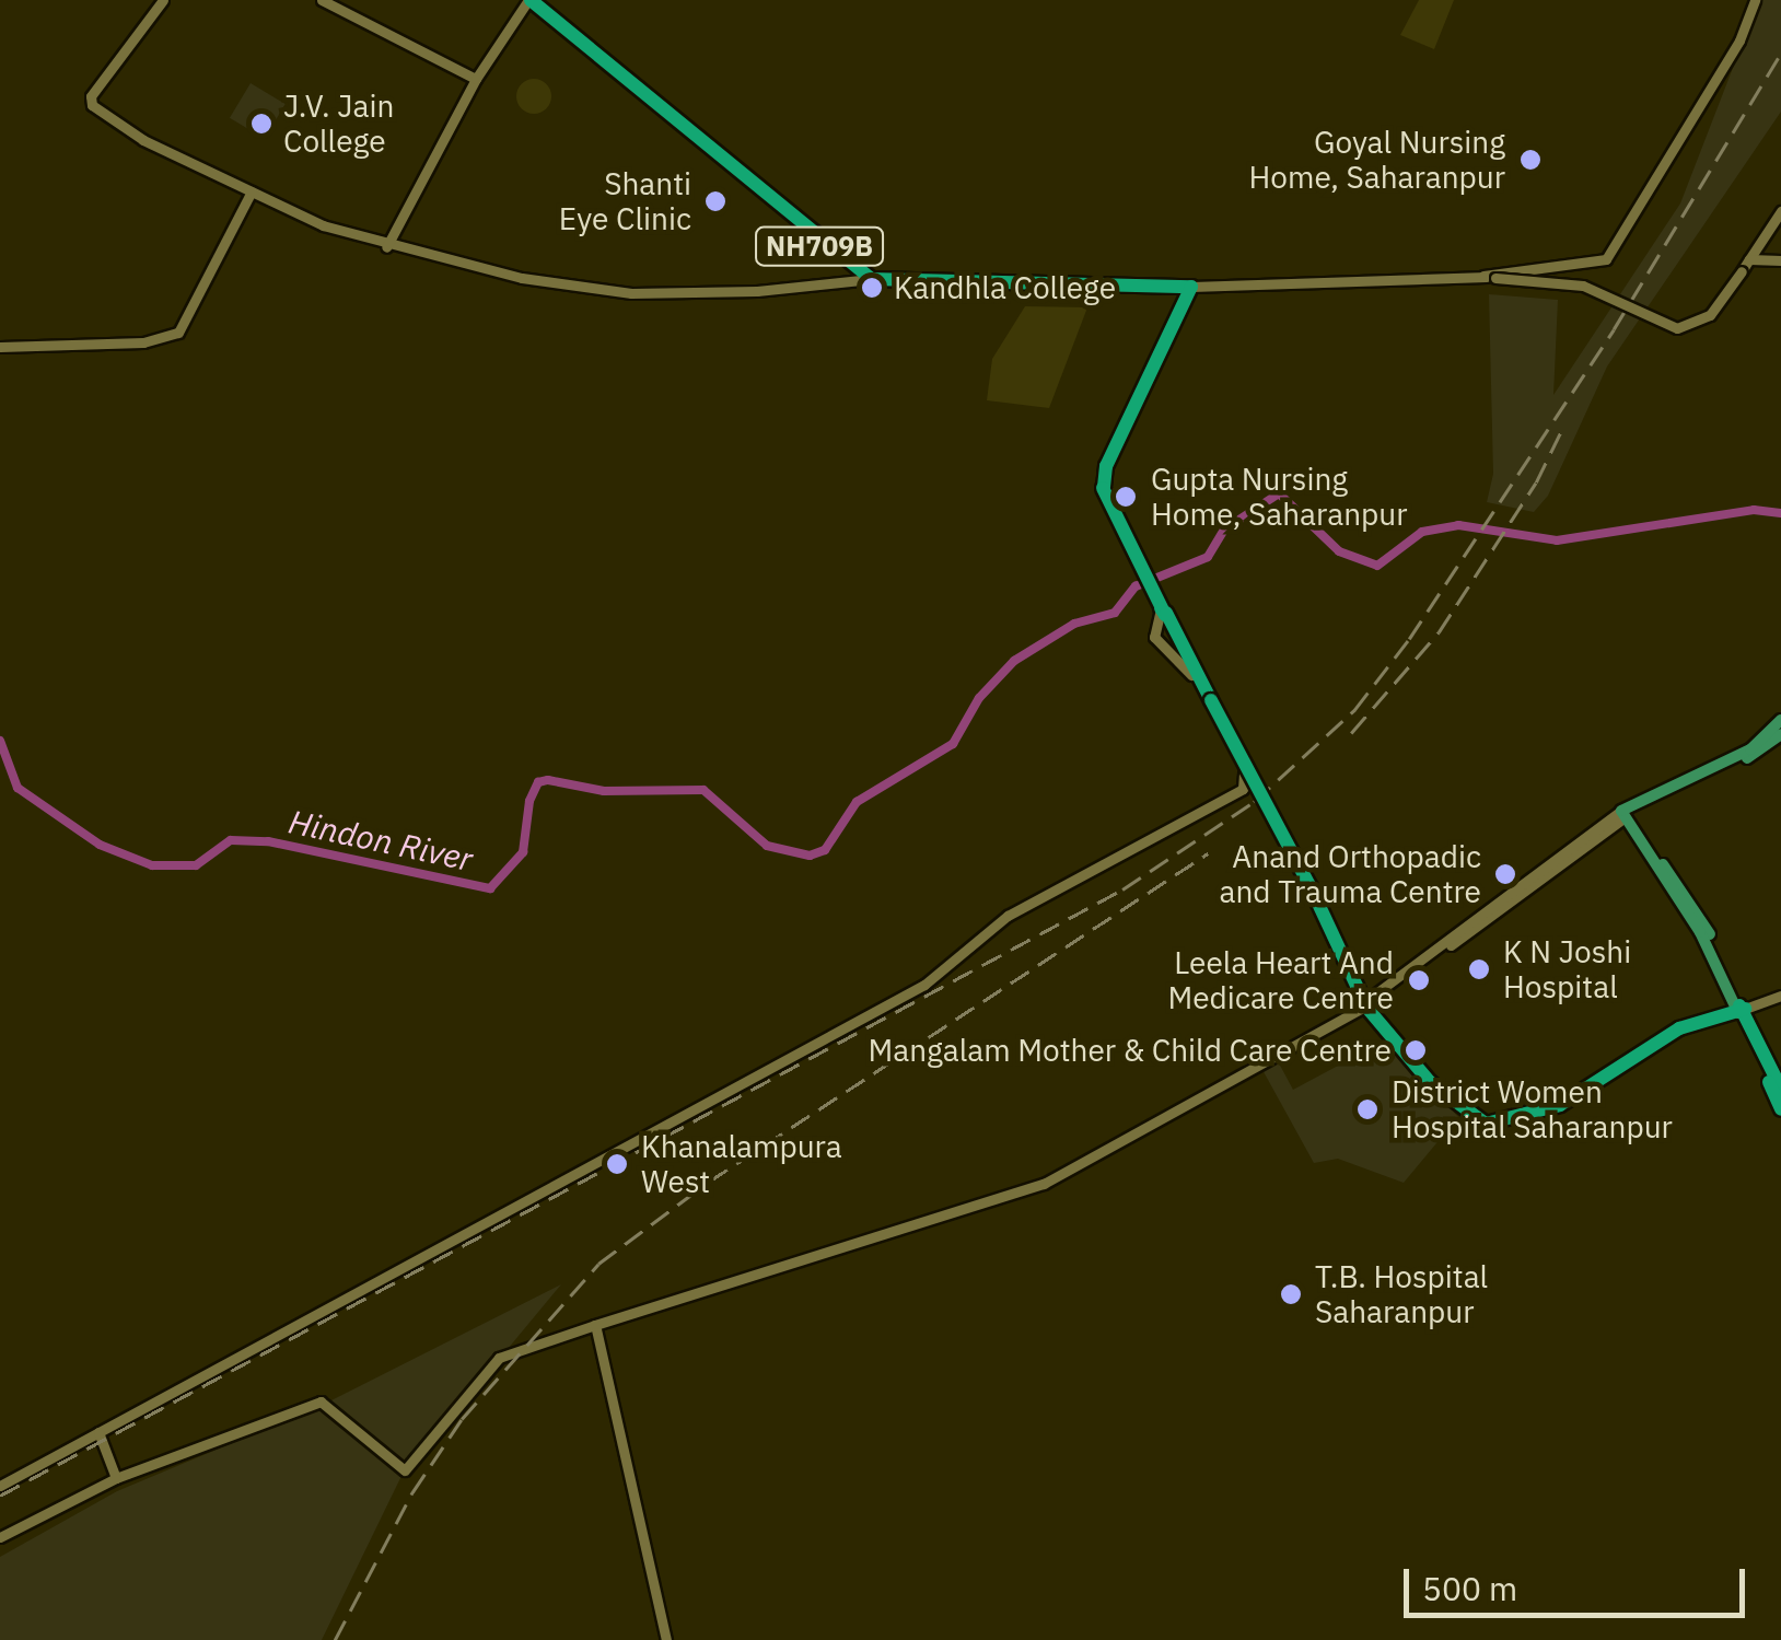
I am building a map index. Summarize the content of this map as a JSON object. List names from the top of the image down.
{
  "streets": {
    "highway": ["NH709B"]
  },
  "water": ["Hindon River"],
  "places": [
    "J.V. Jain College",
    "Goyal Nursing Home, Saharanpur",
    "Shanti Eye Clinic",
    "Kandhla College",
    "Gupta Nursing Home, Saharanpur",
    "Anand Orthopadic and Trauma Centre",
    "K N Joshi Hospital",
    "Leela Heart And Medicare Centre",
    "Mangalam Mother & Child Care Centre",
    "District Women Hospital Saharanpur",
    "Khanalampura West",
    "T.B. Hospital Saharanpur"
  ],
  "scale_bar": "500 m"
}
